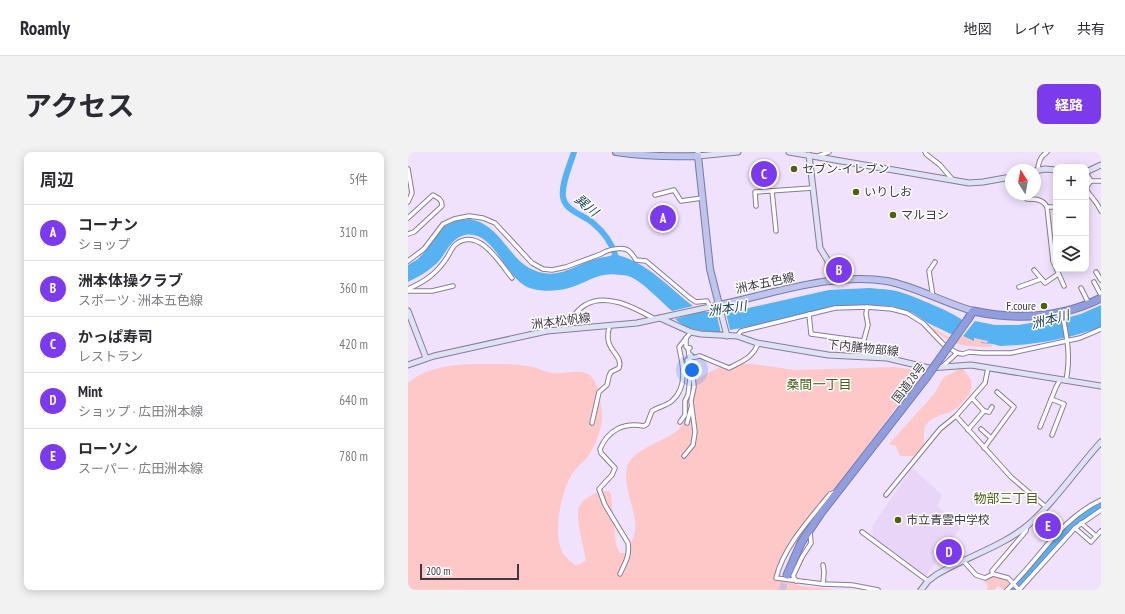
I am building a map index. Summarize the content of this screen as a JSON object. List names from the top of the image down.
{
  "streets": {
    "highway": ["国道28号"],
    "main road": ["洲本五色線", "洲本松帆線", "下内膳物部線"]
  },
  "crossings": [
    ["洲本五色線", "洲本松帆線"],
    ["洲本五色線", "国道28号"],
    ["洲本松帆線", "下内膳物部線"]
  ],
  "districts": ["桑間一丁目", "物部三丁目"],
  "water": ["巽川", "洲本川"],
  "places": [
    "セブン-イレブン",
    "いりしお",
    "マルヨシ",
    "F.coure",
    "市立青雲中学校"
  ],
  "scale_bar": "200 m",
  "north": "top",
  "page": {
    "header": "Roamly",
    "nav": ["地図", "レイヤ", "共有"],
    "title": "アクセス",
    "buttons": "経路",
    "heading": ["周辺", "5件"],
    "pins": [
      "C",
      "A",
      "B",
      "E",
      "D"
    ],
    "map_buttons": ["+", "−"],
    "list": [
      {
        "mark": "A",
        "name": "コーナン",
        "note": "ショップ",
        "value": "310 m"
      },
      {
        "mark": "B",
        "name": "洲本体操クラブ",
        "note": "スポーツ · 洲本五色線",
        "value": "360 m"
      },
      {
        "mark": "C",
        "name": "かっぱ寿司",
        "note": "レストラン",
        "value": "420 m"
      },
      {
        "mark": "D",
        "name": "Mint",
        "note": "ショップ · 広田洲本線",
        "value": "640 m"
      },
      {
        "mark": "E",
        "name": "ローソン",
        "note": "スーパー · 広田洲本線",
        "value": "780 m"
      }
    ],
    "scale": "200 m"
  }
}
